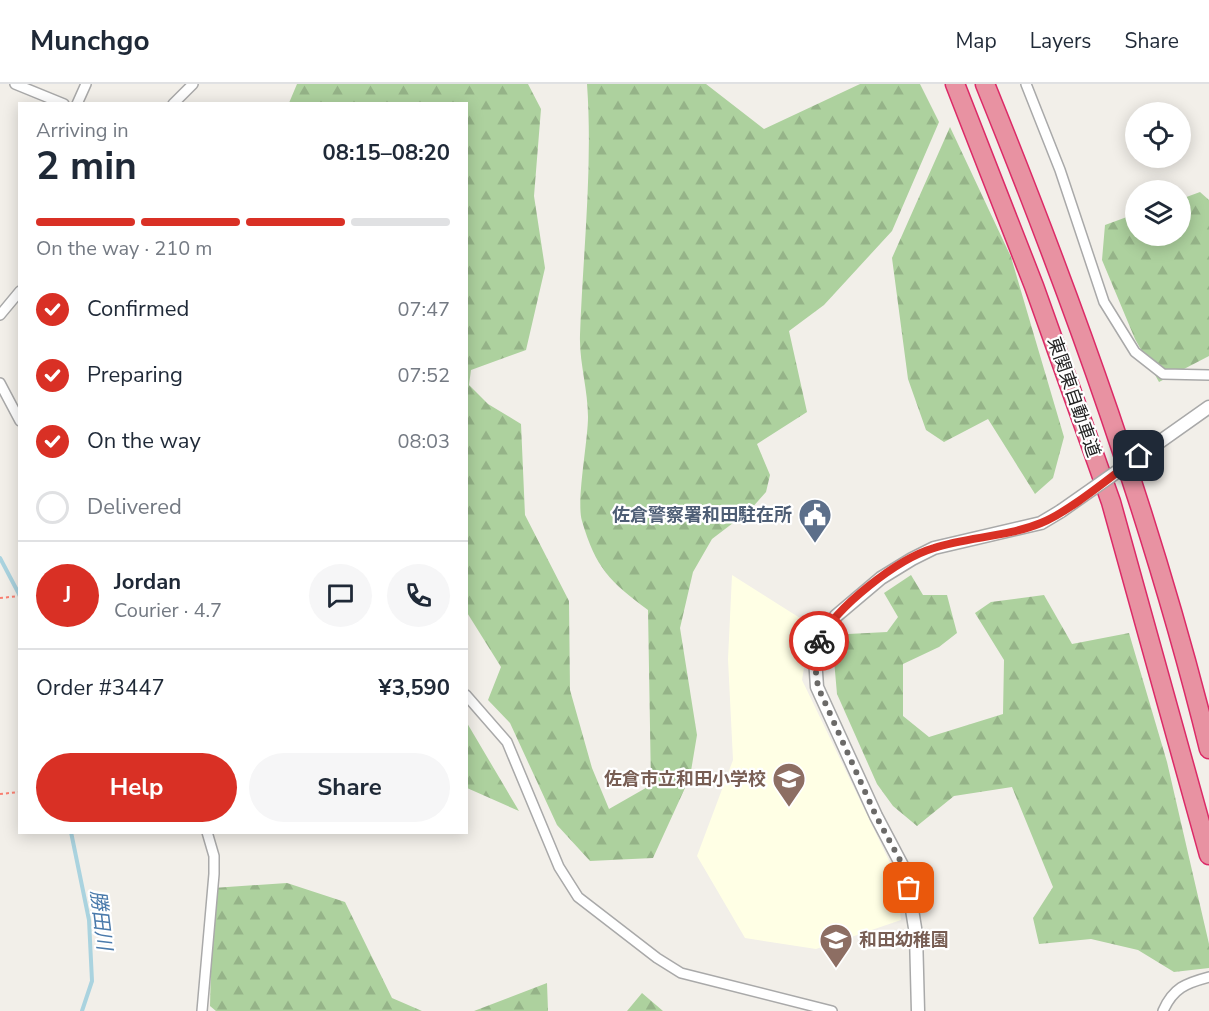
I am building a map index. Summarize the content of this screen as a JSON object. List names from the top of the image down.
{
  "streets": {
    "highway": ["東関東自動車道"]
  },
  "water": ["勝田川"],
  "places": {
    "public building": ["佐倉警察署和田駐在所"],
    "school or university": ["佐倉市立和田小学校", "和田幼稚園"]
  },
  "page": {
    "header": "Munchgo",
    "nav": ["Map", "Layers", "Share"],
    "heading": ["2 min", "Arriving in", "08:15–08:20"],
    "panel": [
      "Jordan",
      "Courier · 4.7",
      "Order #3447",
      "¥3,590"
    ],
    "bar": "On the way · 210 m",
    "list": [
      ["Confirmed", "07:47"],
      ["Preparing", "07:52"],
      ["On the way", "08:03"],
      "Delivered"
    ],
    "round": "J",
    "buttons": ["Help", "Share"]
  }
}
